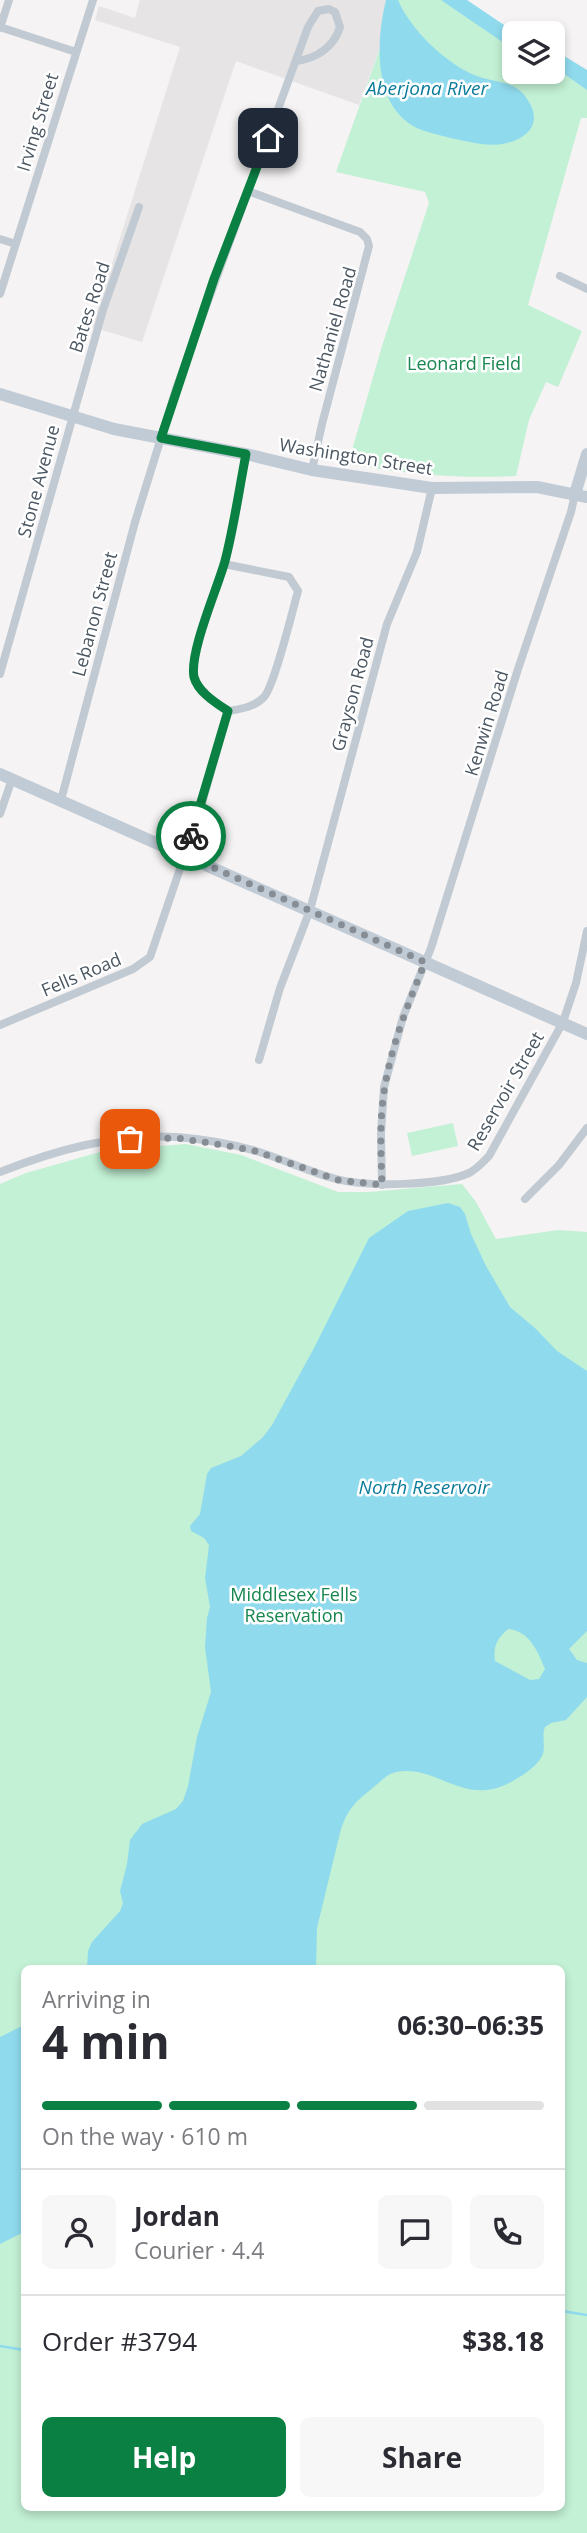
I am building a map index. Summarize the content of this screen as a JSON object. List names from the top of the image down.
{
  "streets": {
    "main road": ["Washington Street"],
    "street": [
      "Irving Street",
      "Bates Road",
      "Nathaniel Road",
      "Stone Avenue",
      "Lebanon Street",
      "Grayson Road",
      "Kenwin Road",
      "Fells Road",
      "Reservoir Street"
    ]
  },
  "crossings": [
    ["Bates Road", "Washington Street"],
    ["Bates Road", "Stone Avenue"],
    ["Nathaniel Road", "Washington Street"],
    ["Nathaniel Road", "Lebanon Street"],
    ["Washington Street", "Stone Avenue"],
    ["Washington Street", "Lebanon Street"],
    ["Washington Street", "Grayson Road"],
    ["Washington Street", "Kenwin Road"],
    ["Kenwin Road", "Reservoir Street"]
  ],
  "water": ["Aberjona River", "North Reservoir"],
  "parks": ["Leonard Field", "Middlesex Fells Reservation"],
  "page": {
    "heading": ["4 min", "Arriving in", "06:30–06:35"],
    "panel": [
      "Jordan",
      "Courier · 4.4",
      "Order #3794",
      "$38.18"
    ],
    "bar": "On the way · 610 m",
    "buttons": ["Help", "Share"]
  }
}
